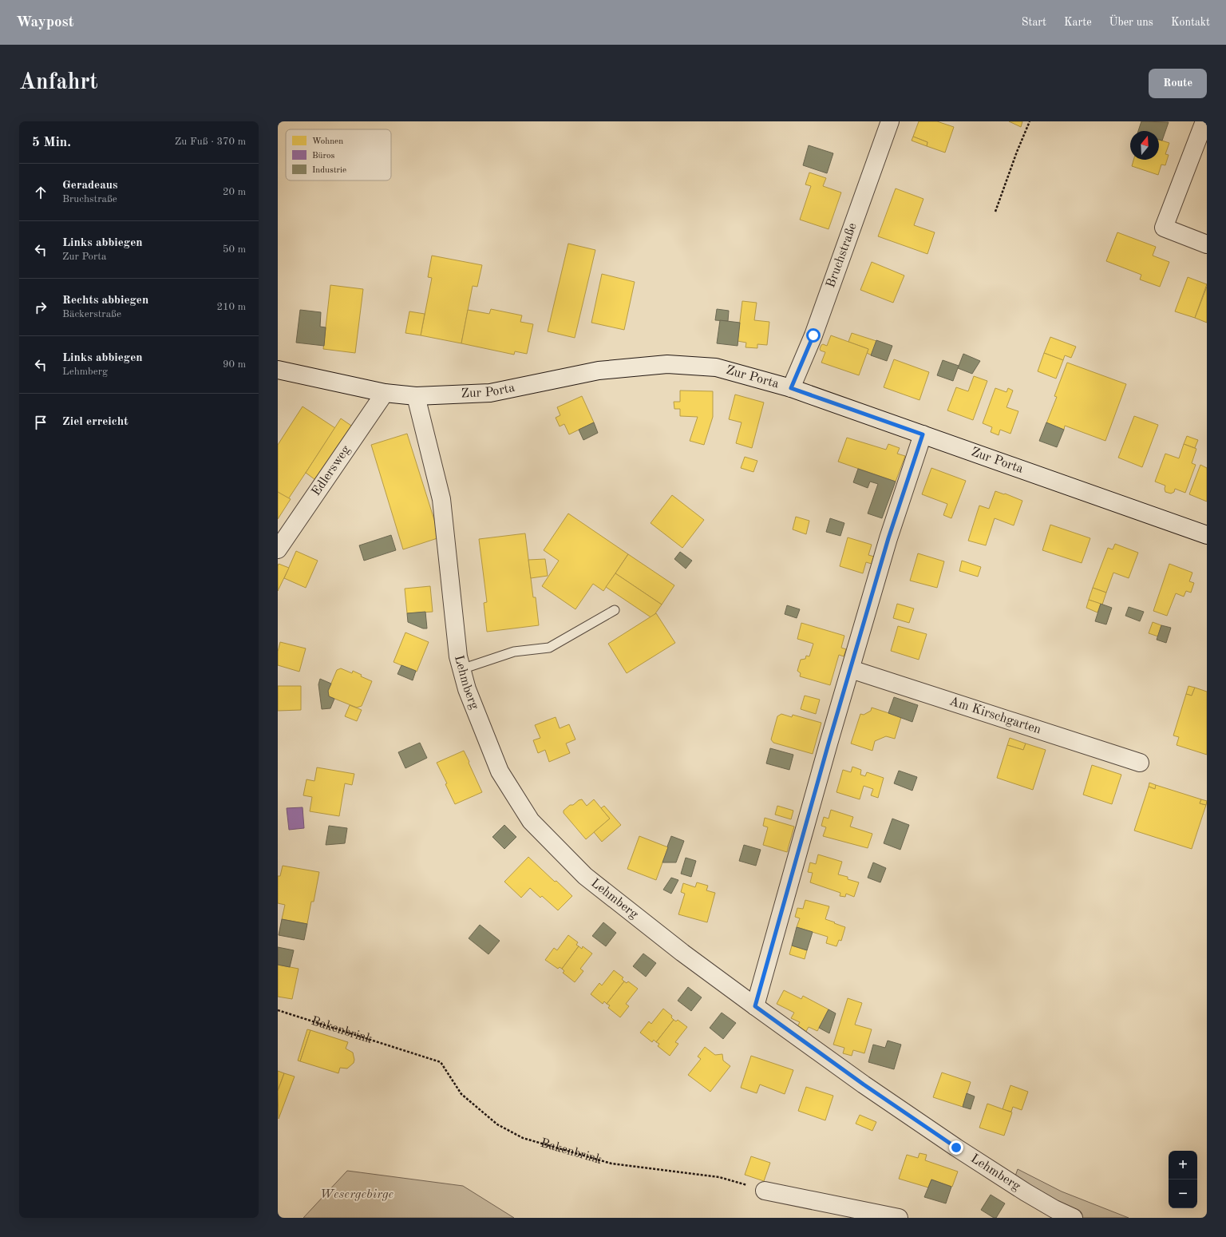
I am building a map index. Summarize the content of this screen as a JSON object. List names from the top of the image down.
{
  "streets": {
    "street": [
      "Bruchstraße",
      "Zur Porta",
      "Edlersweg",
      "Lehmberg",
      "Am Kirschgarten"
    ],
    "path": ["Bakenbrink"]
  },
  "crossings": [
    ["Bruchstraße", "Zur Porta"],
    ["Zur Porta", "Edlersweg"],
    ["Zur Porta", "Lehmberg"]
  ],
  "parks": ["Wesergebirge"],
  "legend": ["Wohnen", "Büros", "Industrie"],
  "north": "top",
  "page": {
    "header": "Waypost",
    "nav": [
      "Start",
      "Karte",
      "Über uns",
      "Kontakt"
    ],
    "buttons": "Route",
    "title": "Anfahrt",
    "heading": ["5 Min.", "Zu Fuß · 370 m"],
    "list": [
      ["Geradeaus", "Bruchstraße", "20 m"],
      ["Links abbiegen", "Zur Porta", "50 m"],
      ["Rechts abbiegen", "Bäckerstraße", "210 m"],
      ["Links abbiegen", "Lehmberg", "90 m"],
      "Ziel erreicht"
    ],
    "map_buttons": ["+", "−"]
  }
}
